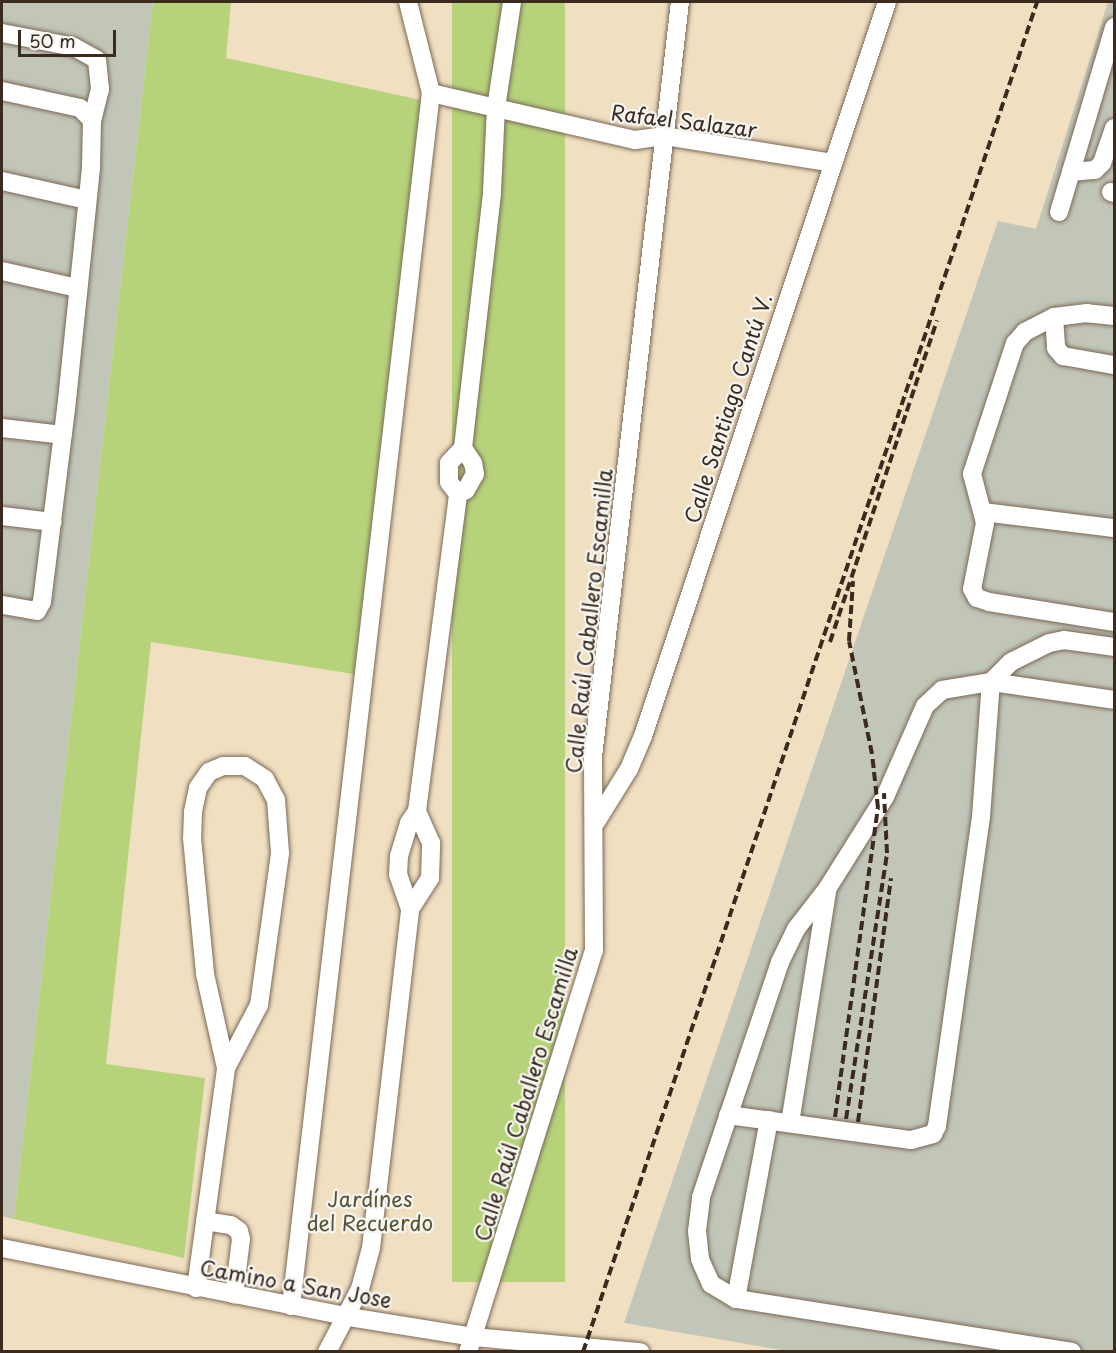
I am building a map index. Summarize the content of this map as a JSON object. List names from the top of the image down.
{
  "streets": {
    "street": [
      "Rafael Salazar",
      "Calle Santiago Cantú V.",
      "Calle Raúl Caballero Escamilla",
      "Camino a San Jose"
    ]
  },
  "crossings": [
    ["Rafael Salazar", "Calle Santiago Cantú V."],
    ["Rafael Salazar", "Calle Raúl Caballero Escamilla"],
    ["Calle Santiago Cantú V.", "Calle Raúl Caballero Escamilla"],
    ["Calle Raúl Caballero Escamilla", "Camino a San Jose"]
  ],
  "parks": ["Jardínes del Recuerdo"],
  "scale_bar": "50 m"
}
